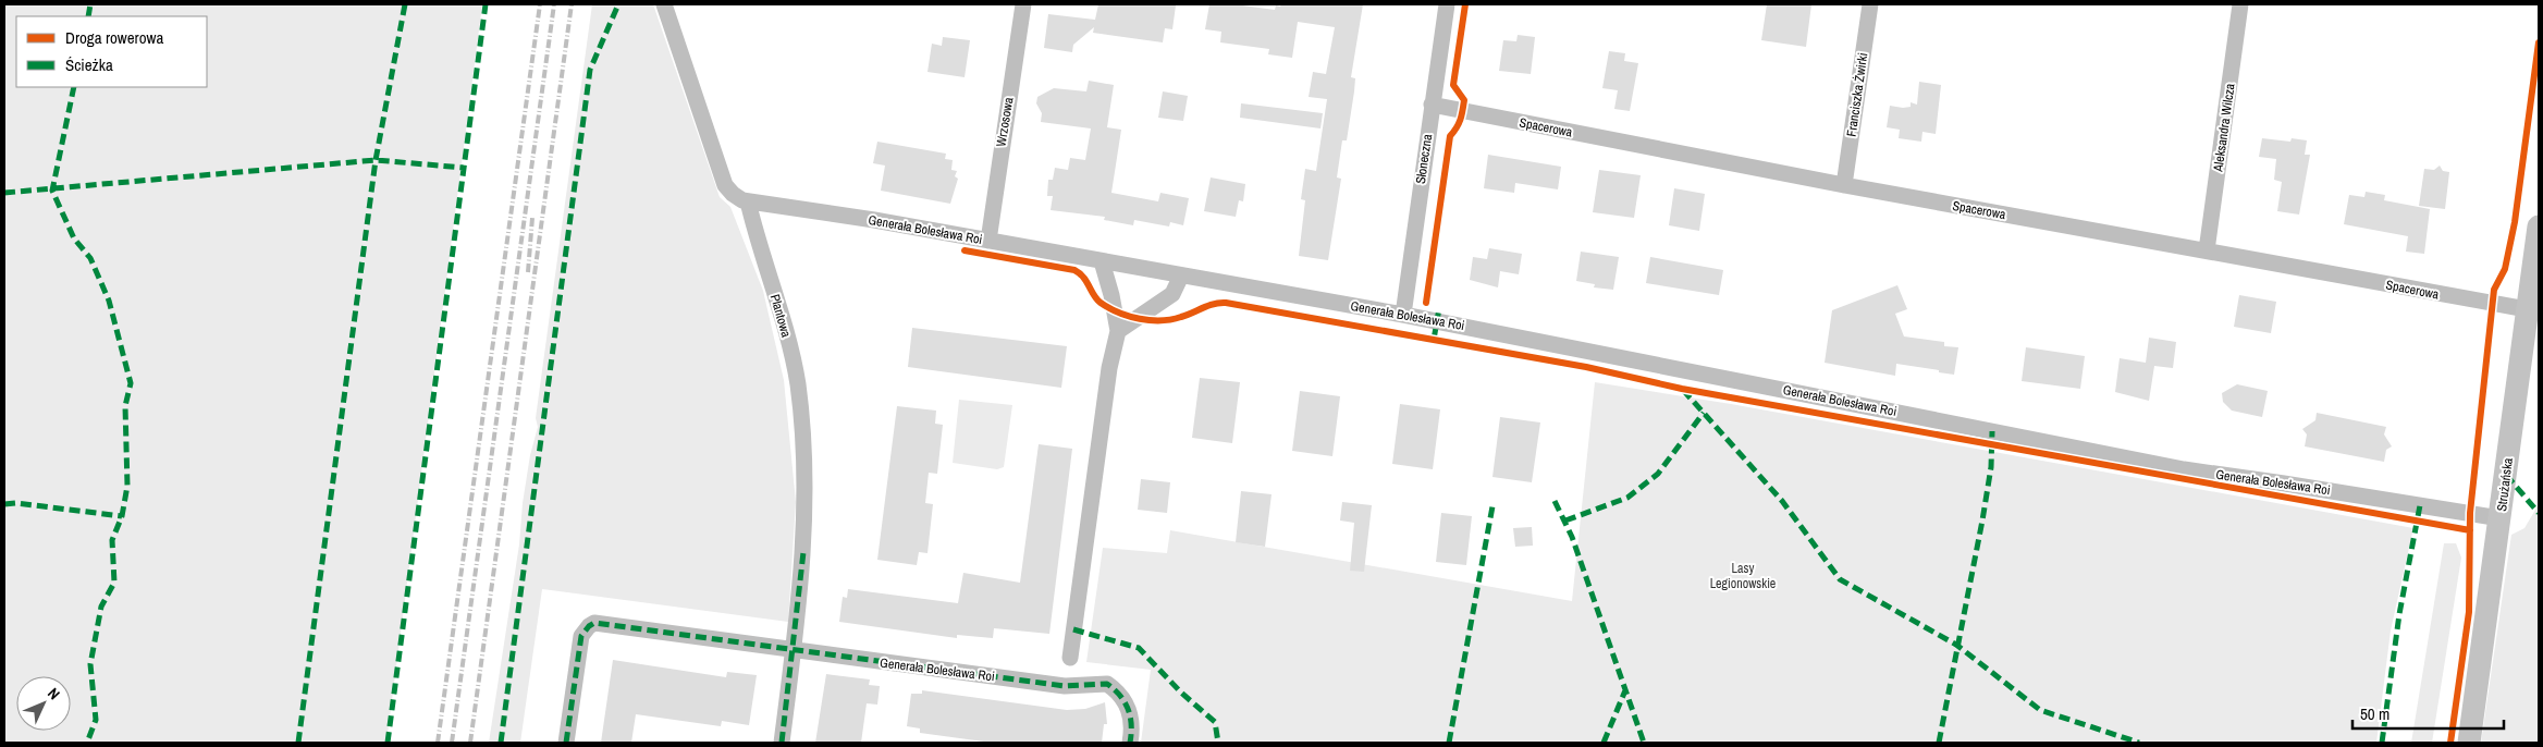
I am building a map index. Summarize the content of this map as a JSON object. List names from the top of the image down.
{
  "streets": {
    "main road": ["Strużańska"],
    "street": [
      "Franciszka Żwirki",
      "Wrzosowa",
      "Spacerowa",
      "Aleksandra Wilcza",
      "Słoneczna",
      "Generała Bolesława Roi",
      "Plantowa"
    ]
  },
  "crossings": [
    ["Franciszka Żwirki", "Spacerowa"],
    ["Wrzosowa", "Generała Bolesława Roi"],
    ["Spacerowa", "Aleksandra Wilcza"],
    ["Spacerowa", "Słoneczna"],
    ["Spacerowa", "Strużańska"],
    ["Słoneczna", "Generała Bolesława Roi"],
    ["Generała Bolesława Roi", "Plantowa"],
    ["Generała Bolesława Roi", "Strużańska"]
  ],
  "parks": ["Lasy Legionowskie"],
  "legend": ["Droga rowerowa", "Ścieżka"],
  "scale_bar": "50 m",
  "north": "top right"
}
